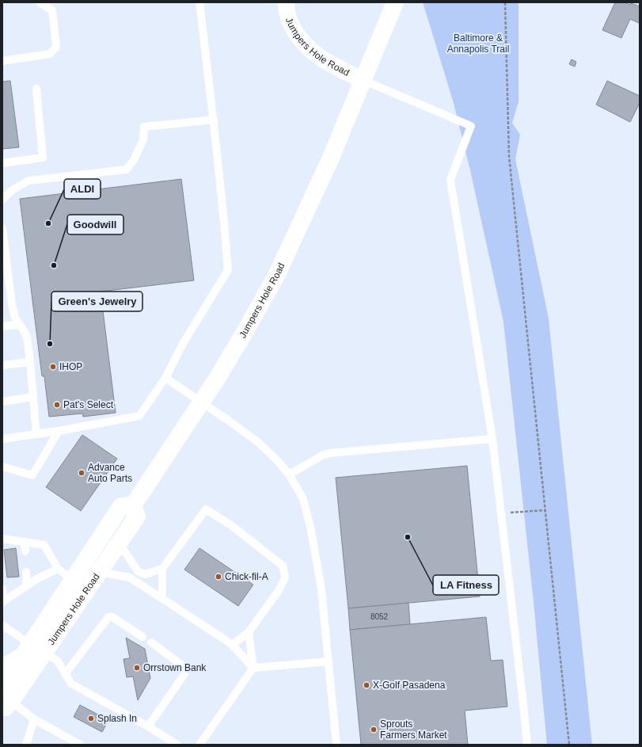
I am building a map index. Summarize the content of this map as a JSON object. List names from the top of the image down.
{
  "streets": {
    "main road": ["Jumpers Hole Road"]
  },
  "parks": ["Baltimore & Annapolis Trail"],
  "places": [
    "ALDI",
    "Goodwill",
    "Green's Jewelry",
    "IHOP",
    "Pat's Select",
    "Advance Auto Parts",
    "LA Fitness",
    "Chick-fil-A",
    "Orrstown Bank",
    "X-Golf Pasadena",
    "Splash In",
    "Sprouts Farmers Market"
  ],
  "house_numbers": ["8052"]
}
